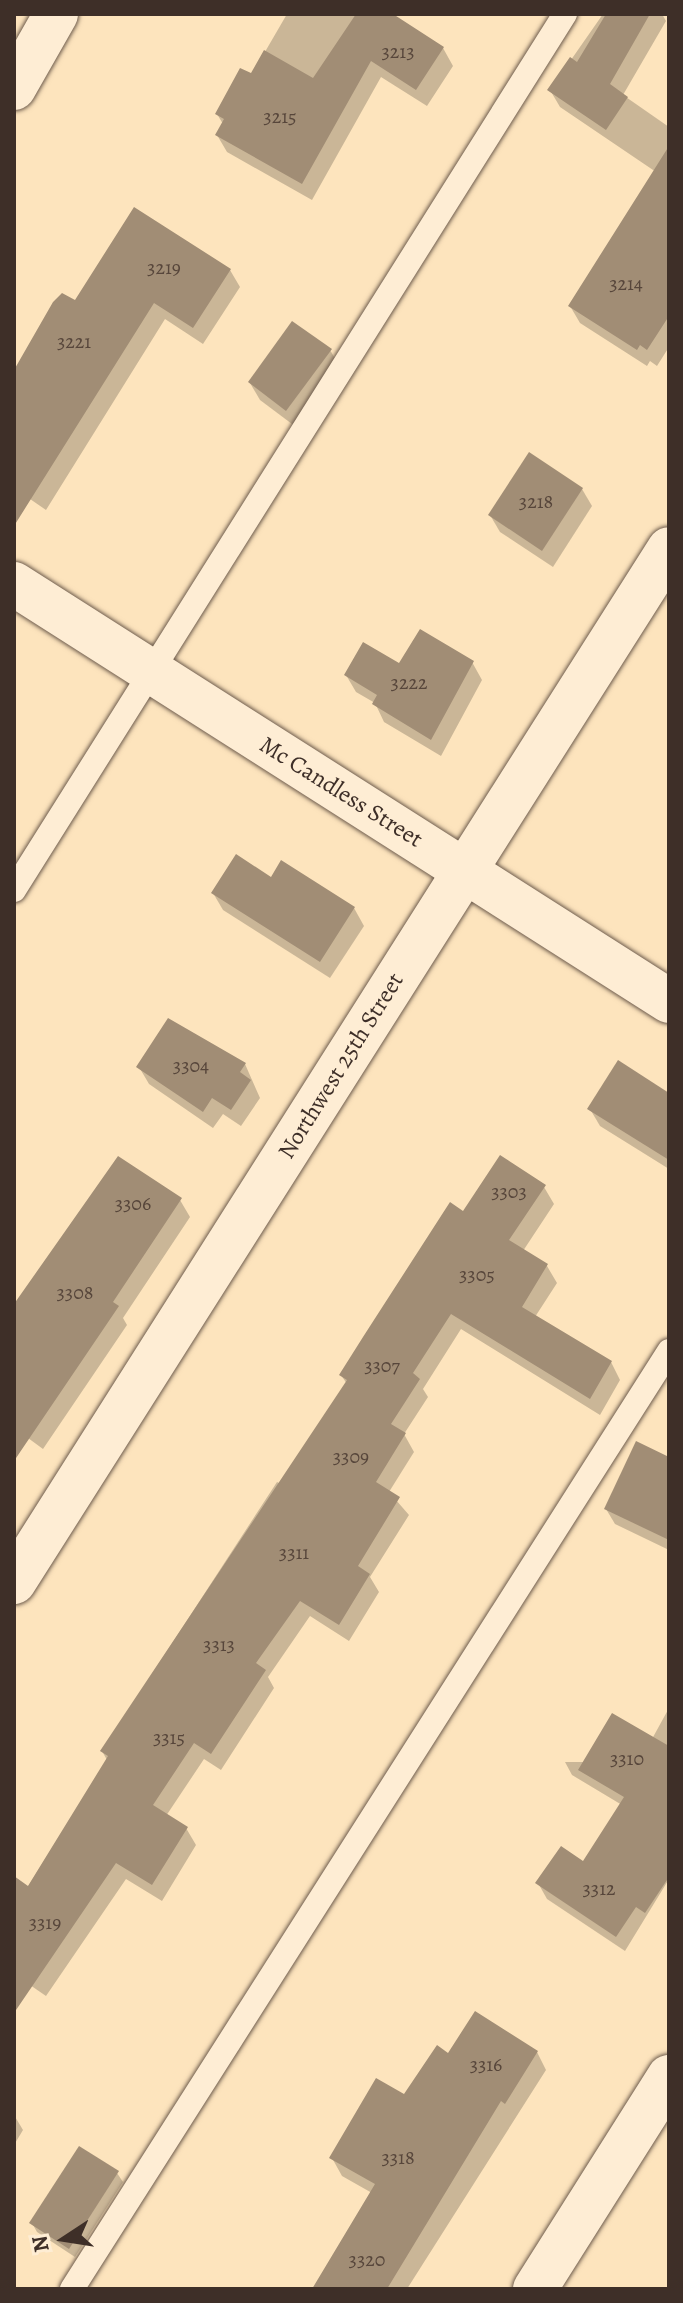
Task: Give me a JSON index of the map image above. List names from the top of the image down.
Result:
{
  "streets": {
    "street": ["Mc Candless Street", "Northwest 25th Street"]
  },
  "crossings": [
    ["Mc Candless Street", "Northwest 25th Street"]
  ],
  "house_numbers": [
    "3213",
    "3215",
    "3219",
    "3214",
    "3221",
    "3218",
    "3222",
    "3304",
    "3303",
    "3306",
    "3305",
    "3308",
    "3307",
    "3309",
    "3311",
    "3313",
    "3315",
    "3310",
    "3312",
    "3319",
    "3316",
    "3318",
    "3320"
  ],
  "north": "left"
}
